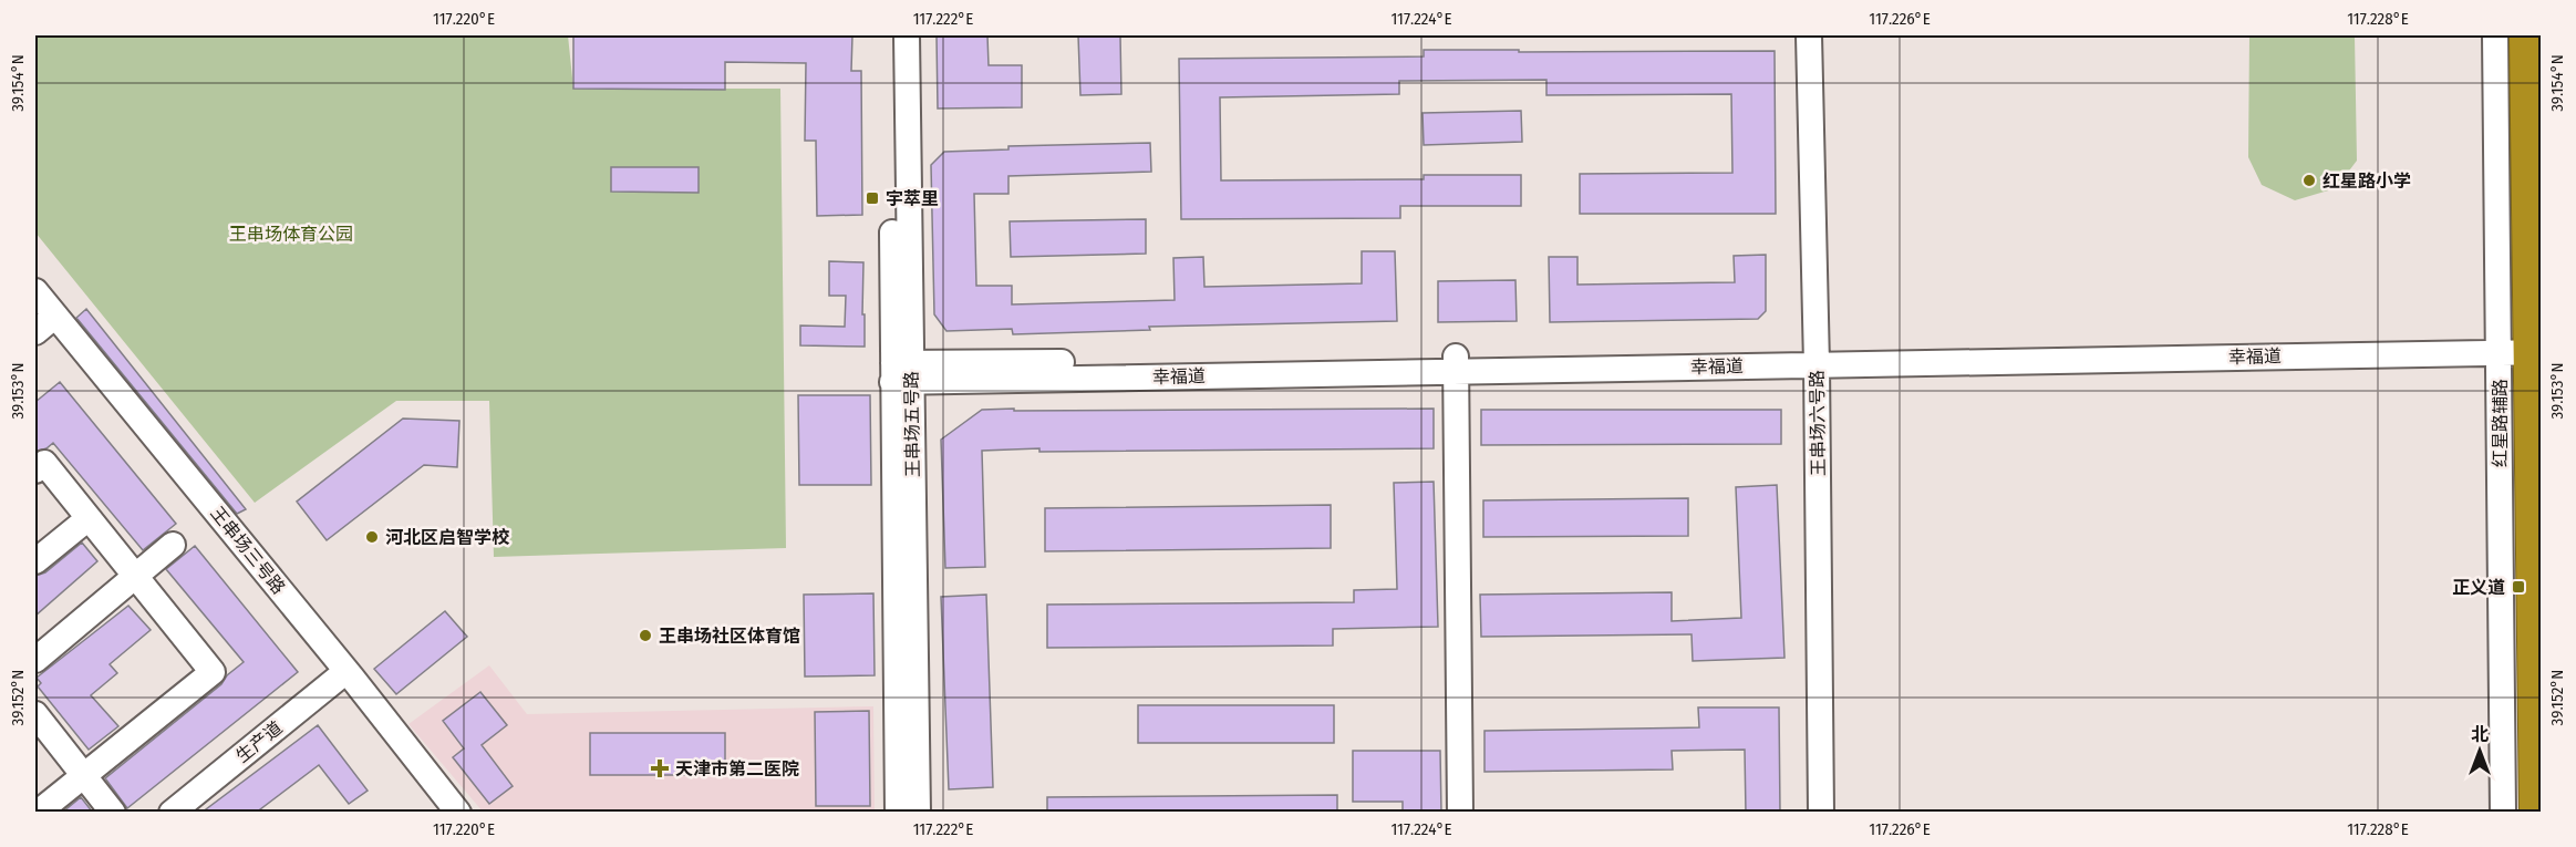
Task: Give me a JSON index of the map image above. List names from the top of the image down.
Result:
{
  "streets": {
    "street": [
      "幸福道",
      "王串场六号路",
      "红星路辅路",
      "王串场五号路",
      "王串场三号路",
      "生产道"
    ]
  },
  "crossings": [
    ["幸福道", "王串场六号路"],
    ["幸福道", "红星路辅路"],
    ["幸福道", "王串场五号路"],
    ["王串场三号路", "生产道"]
  ],
  "parks": ["王串场体育公园"],
  "places": {
    "other": ["红星路小学", "河北区启智学校", "王串场社区体育馆"],
    "transit": ["宇萃里", "正义道"],
    "health": ["天津市第二医院"]
  },
  "north": "top",
  "coordinates": [
    "117.220°E",
    "117.222°E",
    "117.224°E",
    "117.226°E",
    "117.228°E",
    "39.154°N",
    "39.153°N",
    "39.152°N"
  ]
}
